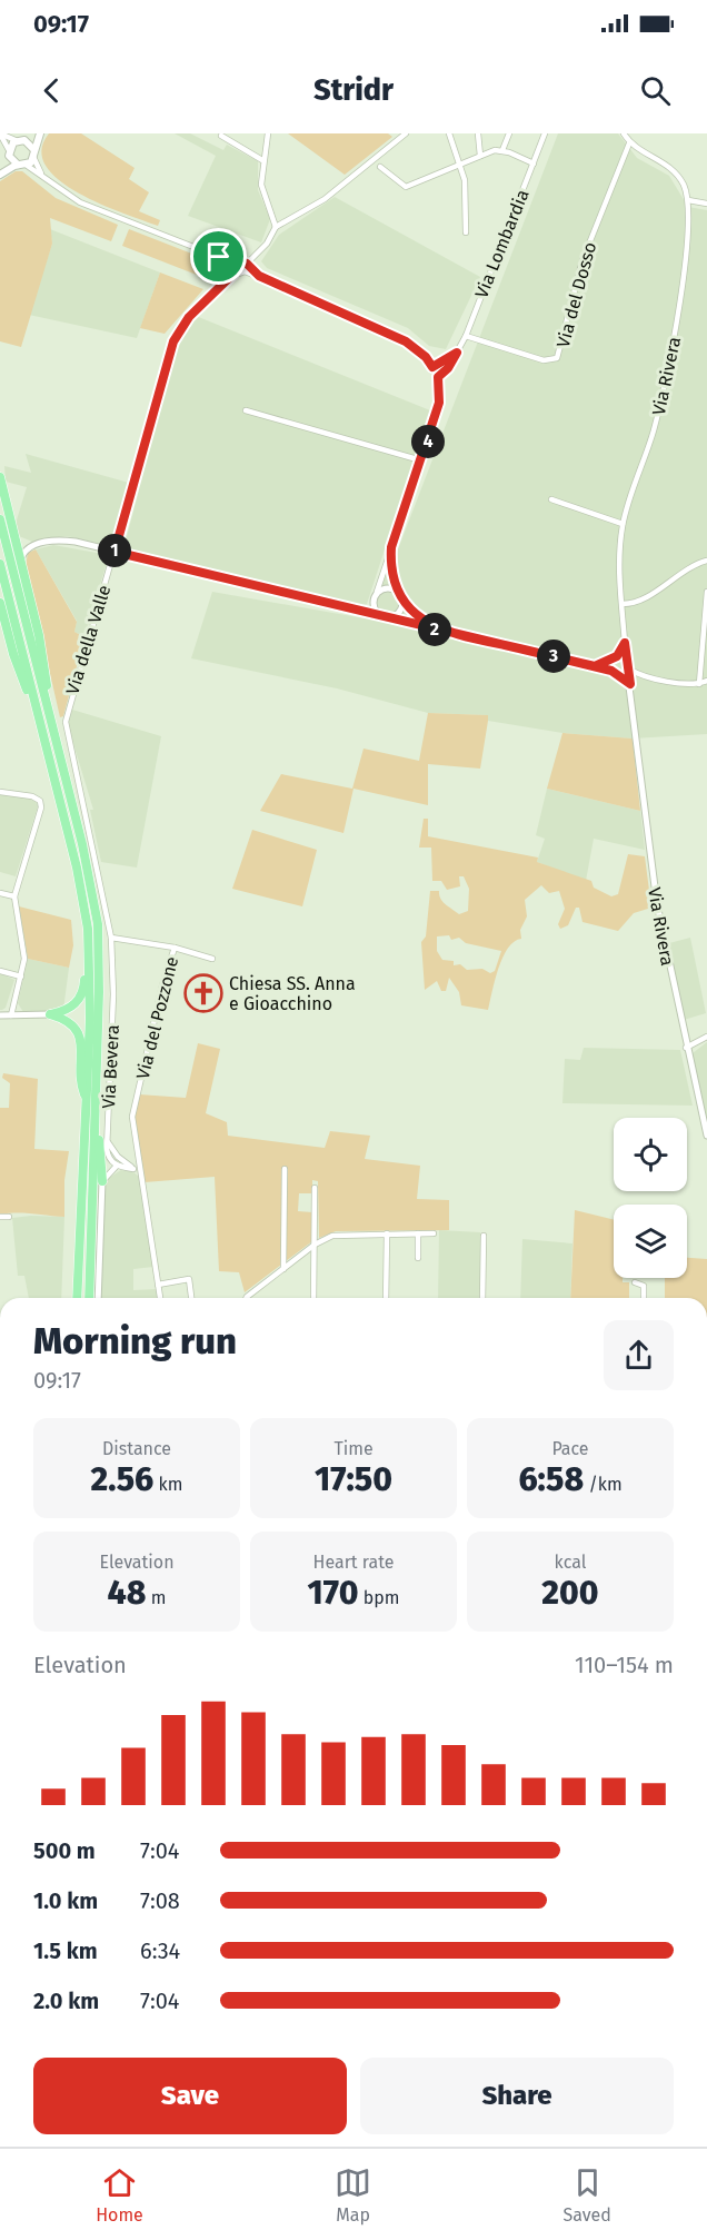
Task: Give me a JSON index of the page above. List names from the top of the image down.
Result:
{
  "streets": {
    "street": [
      "Via Lombardia",
      "Via del Dosso",
      "Via Rivera",
      "Via della Valle",
      "Via del Pozzone",
      "Via Bevera"
    ]
  },
  "crossings": [
    ["Via Lombardia", "Via del Dosso"],
    ["Via del Dosso", "Via Rivera"],
    ["Via della Valle", "Via del Pozzone"],
    ["Via della Valle", "Via Bevera"],
    ["Via del Pozzone", "Via Bevera"]
  ],
  "places": {
    "church": ["Chiesa SS. Anna e Gioacchino"]
  },
  "page": {
    "status": "09:17",
    "header": "Stridr",
    "pins": [
      "4",
      "1",
      "2",
      "3"
    ],
    "heading": ["Morning run", "09:17"],
    "stats": [
      ["Distance", "2.56 km"],
      ["Time", "17:50"],
      ["Pace", "6:58 /km"],
      ["Elevation", "48 m"],
      ["Heart rate", "170 bpm"],
      ["kcal", "200"]
    ],
    "chart": ["Elevation", "110–154 m"],
    "list": [
      {
        "name": "500 m",
        "note": "7:04"
      },
      {
        "name": "1.0 km",
        "note": "7:08"
      },
      {
        "name": "1.5 km",
        "note": "6:34"
      },
      {
        "name": "2.0 km",
        "note": "7:04"
      }
    ],
    "buttons": ["Save", "Share"],
    "tabs": ["Home", "Map", "Saved"]
  }
}
